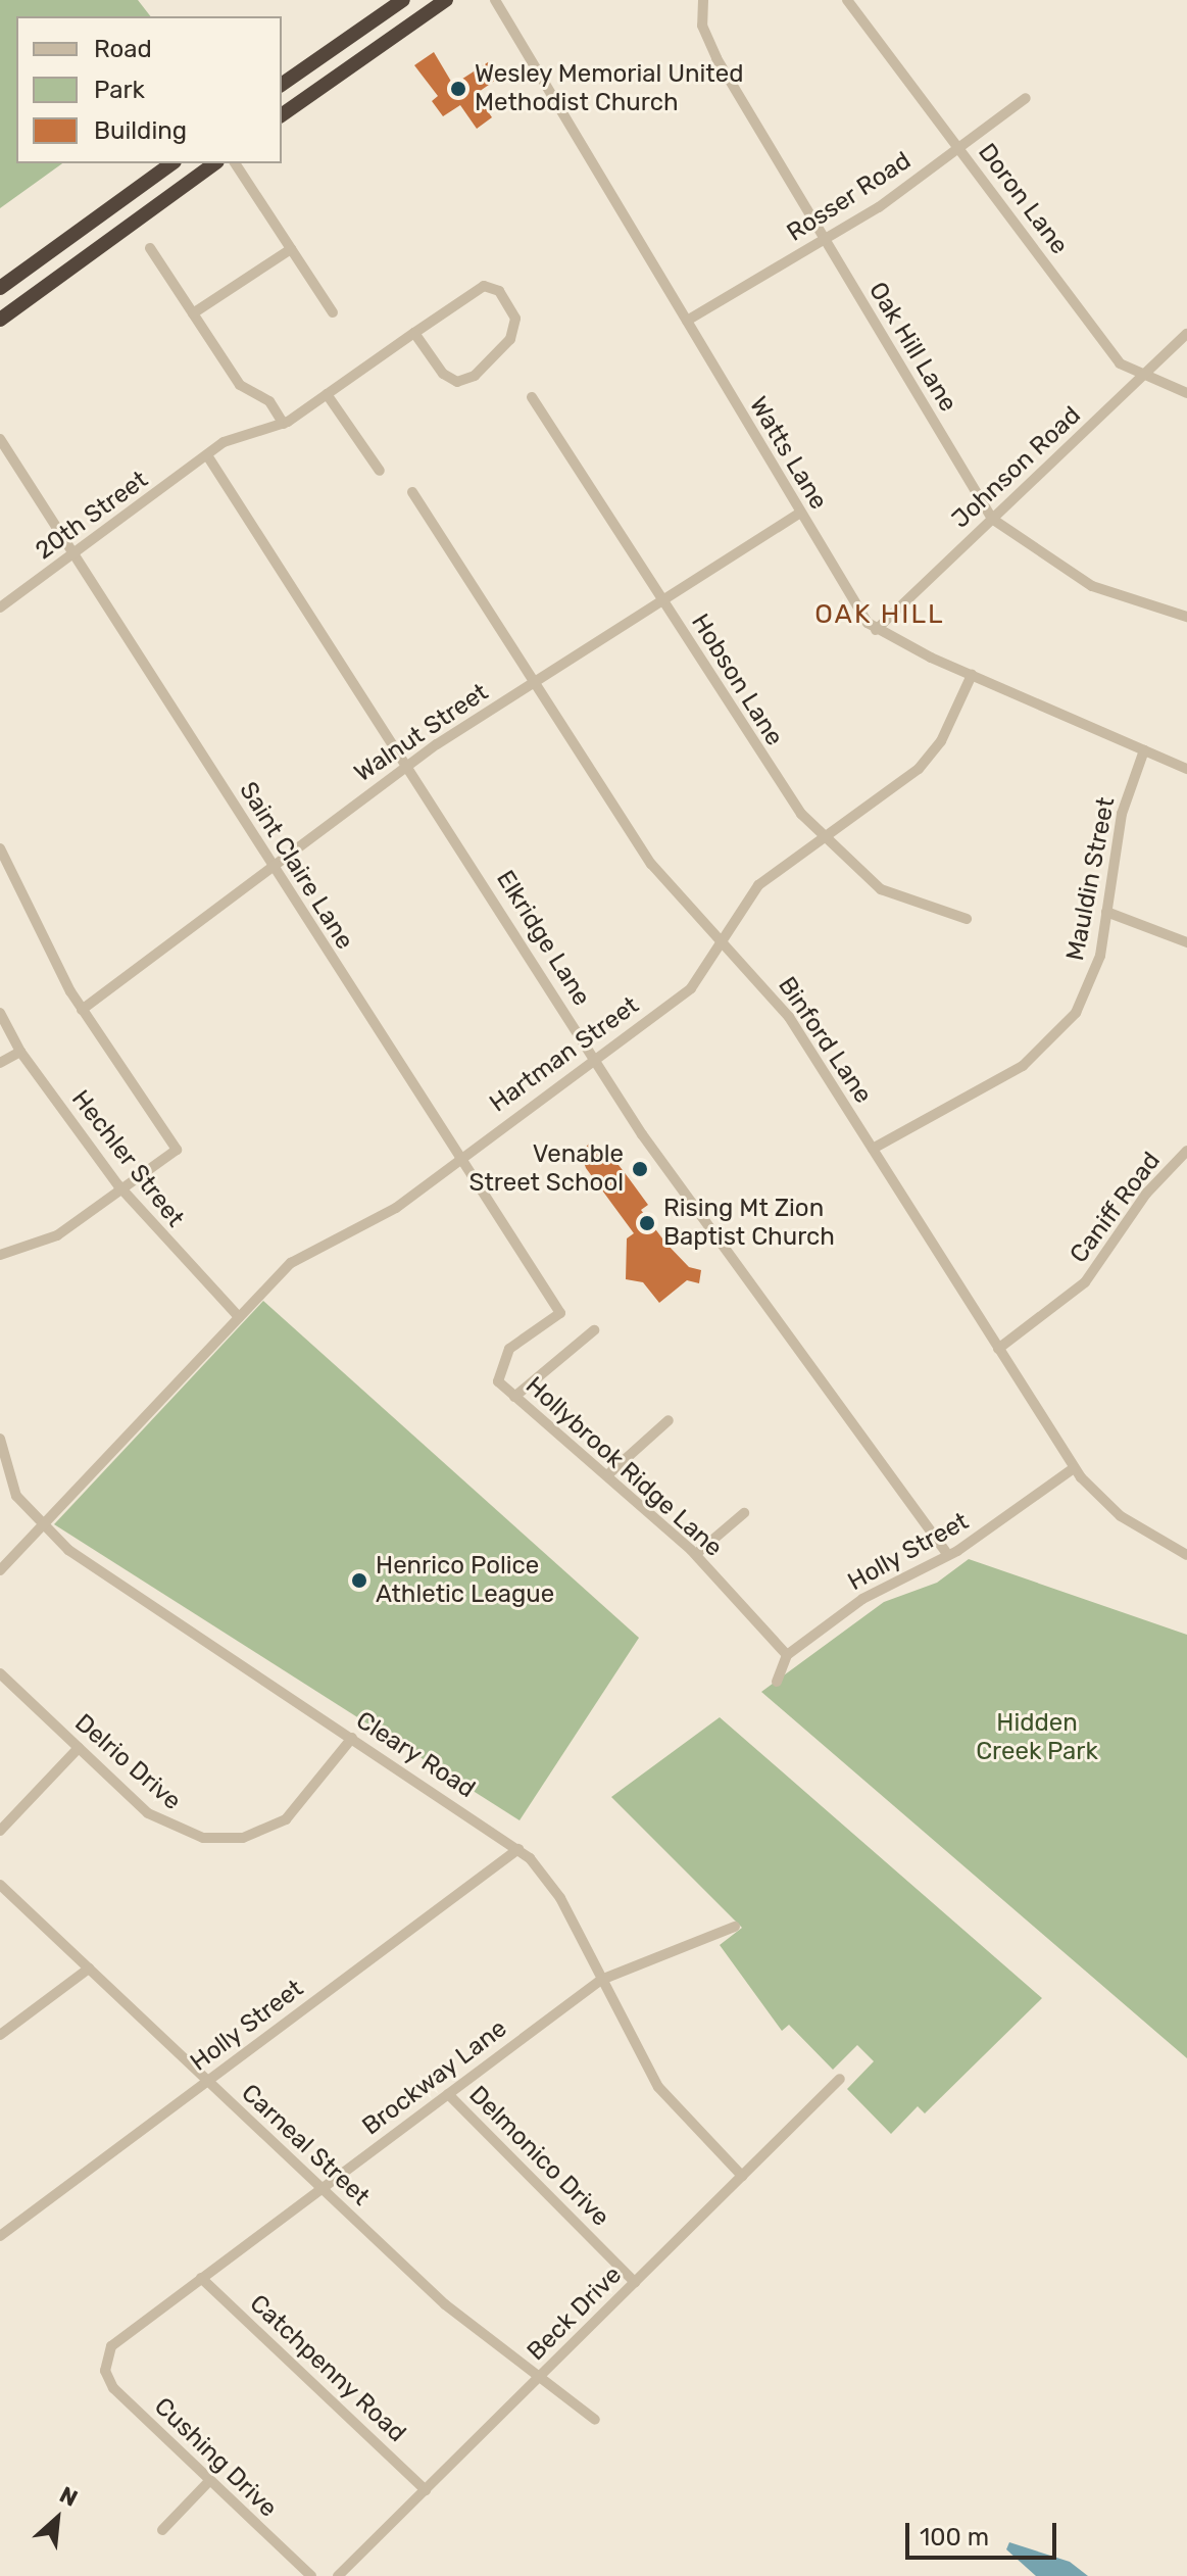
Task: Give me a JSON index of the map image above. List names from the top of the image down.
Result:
{
  "streets": {
    "street": [
      "Rosser Road",
      "Doron Lane",
      "Oak Hill Lane",
      "Watts Lane",
      "Johnson Road",
      "20th Street",
      "Hobson Lane",
      "Walnut Street",
      "Saint Claire Lane",
      "Mauldin Street",
      "Elkridge Lane",
      "Binford Lane",
      "Hartman Street",
      "Hechler Street",
      "Caniff Road",
      "Hollybrook Ridge Lane",
      "Holly Street",
      "Cleary Road",
      "Delrio Drive",
      "Brockway Lane",
      "Carneal Street",
      "Delmonico Drive",
      "Beck Drive",
      "Catchpenny Road",
      "Cushing Drive"
    ]
  },
  "crossings": [
    ["Rosser Road", "Doron Lane"],
    ["Rosser Road", "Oak Hill Lane"],
    ["Rosser Road", "Watts Lane"],
    ["Doron Lane", "Johnson Road"],
    ["Oak Hill Lane", "Johnson Road"],
    ["Watts Lane", "Johnson Road"],
    ["Watts Lane", "Walnut Street"],
    ["20th Street", "Saint Claire Lane"],
    ["20th Street", "Elkridge Lane"],
    ["Hobson Lane", "Walnut Street"],
    ["Hobson Lane", "Hartman Street"],
    ["Walnut Street", "Saint Claire Lane"],
    ["Walnut Street", "Elkridge Lane"],
    ["Walnut Street", "Binford Lane"],
    ["Saint Claire Lane", "Hartman Street"],
    ["Saint Claire Lane", "Hollybrook Ridge Lane"],
    ["Mauldin Street", "Binford Lane"],
    ["Elkridge Lane", "Hartman Street"],
    ["Elkridge Lane", "Holly Street"],
    ["Binford Lane", "Hartman Street"],
    ["Binford Lane", "Caniff Road"],
    ["Binford Lane", "Holly Street"],
    ["Hartman Street", "Hechler Street"],
    ["Hartman Street", "Cleary Road"],
    ["Hollybrook Ridge Lane", "Holly Street"],
    ["Holly Street", "Cleary Road"],
    ["Holly Street", "Carneal Street"],
    ["Cleary Road", "Delrio Drive"],
    ["Cleary Road", "Brockway Lane"],
    ["Cleary Road", "Beck Drive"],
    ["Brockway Lane", "Carneal Street"],
    ["Brockway Lane", "Delmonico Drive"],
    ["Brockway Lane", "Catchpenny Road"],
    ["Brockway Lane", "Cushing Drive"],
    ["Carneal Street", "Beck Drive"],
    ["Delmonico Drive", "Beck Drive"],
    ["Beck Drive", "Catchpenny Road"]
  ],
  "districts": ["OAK HILL"],
  "parks": ["Hidden Creek Park"],
  "places": [
    "Wesley Memorial United Methodist Church",
    "Venable Street School",
    "Rising Mt Zion Baptist Church",
    "Henrico Police Athletic League"
  ],
  "legend": ["Road", "Park", "Building"],
  "scale_bar": "100 m",
  "north": "top right"
}
